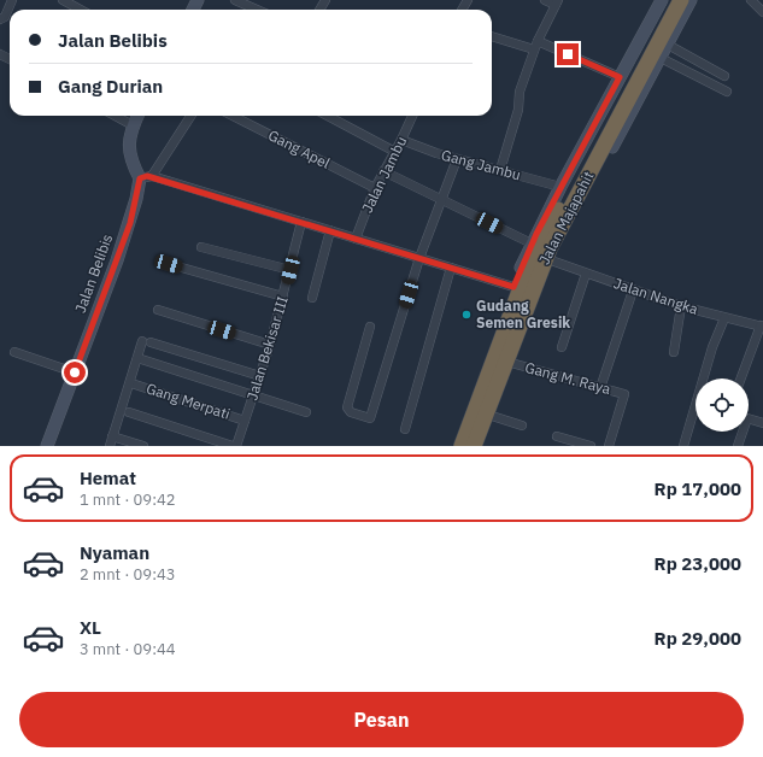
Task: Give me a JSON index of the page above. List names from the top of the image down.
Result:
{
  "streets": {
    "highway": ["Jalan Majapahit"],
    "street": [
      "Gang Apel",
      "Gang Jambu",
      "Jalan Jambu",
      "Jalan Belibis",
      "Jalan Nangka",
      "Jalan Bekisar III",
      "Gang M. Raya",
      "Gang Merpati"
    ]
  },
  "crossings": [
    ["Gang Apel", "Jalan Jambu"],
    ["Gang Jambu", "Jalan Jambu"],
    ["Jalan Bekisar III", "Gang Merpati"]
  ],
  "places": ["Gudang Semen Gresik"],
  "page": {
    "banner": ["Jalan Belibis", "Gang Durian"],
    "list": [
      {
        "name": "Hemat",
        "note": "1 mnt · 09:42",
        "value": "Rp 17,000"
      },
      {
        "name": "Nyaman",
        "note": "2 mnt · 09:43",
        "value": "Rp 23,000"
      },
      {
        "name": "XL",
        "note": "3 mnt · 09:44",
        "value": "Rp 29,000"
      }
    ],
    "buttons": "Pesan"
  }
}
